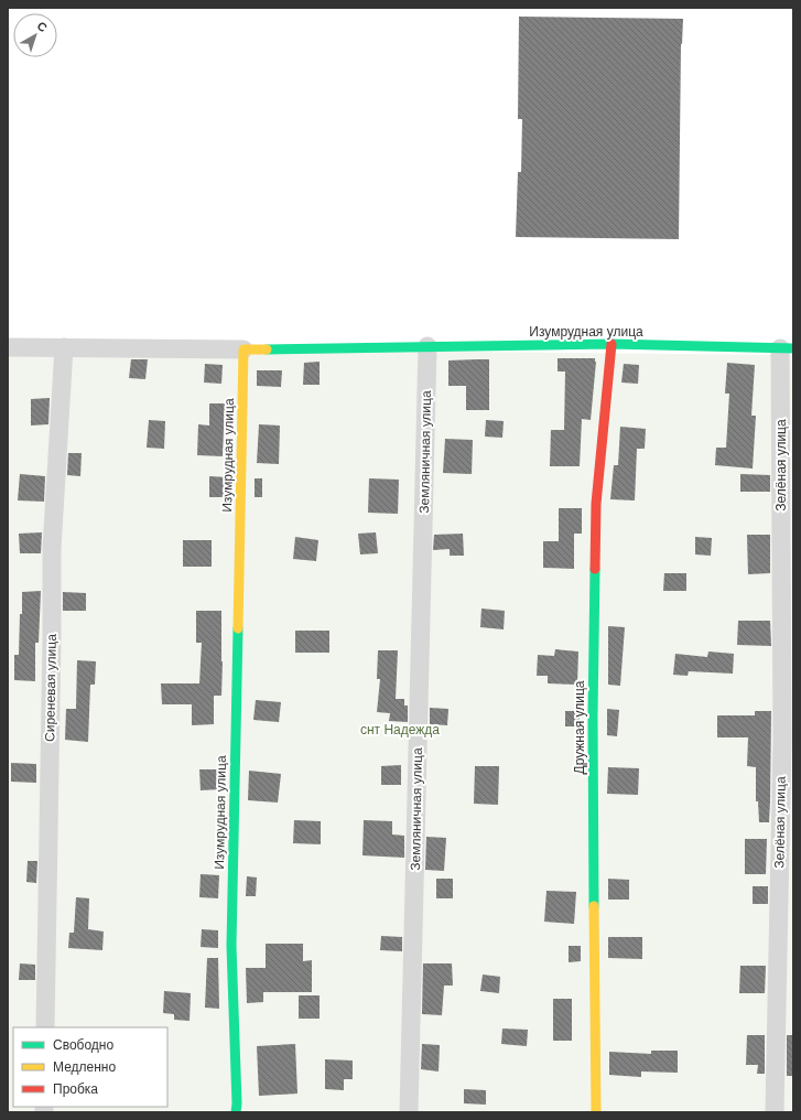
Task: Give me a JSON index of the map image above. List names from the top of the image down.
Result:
{
  "streets": {
    "street": [
      "Изумрудная улица",
      "Земляничная улица",
      "Зелёная улица",
      "Сиреневая улица",
      "Дружная улица"
    ]
  },
  "crossings": [
    ["Изумрудная улица", "Земляничная улица"],
    ["Изумрудная улица", "Зелёная улица"],
    ["Изумрудная улица", "Дружная улица"]
  ],
  "parks": ["снт Надежда"],
  "legend": ["Свободно", "Медленно", "Пробка"],
  "north": "top right"
}
